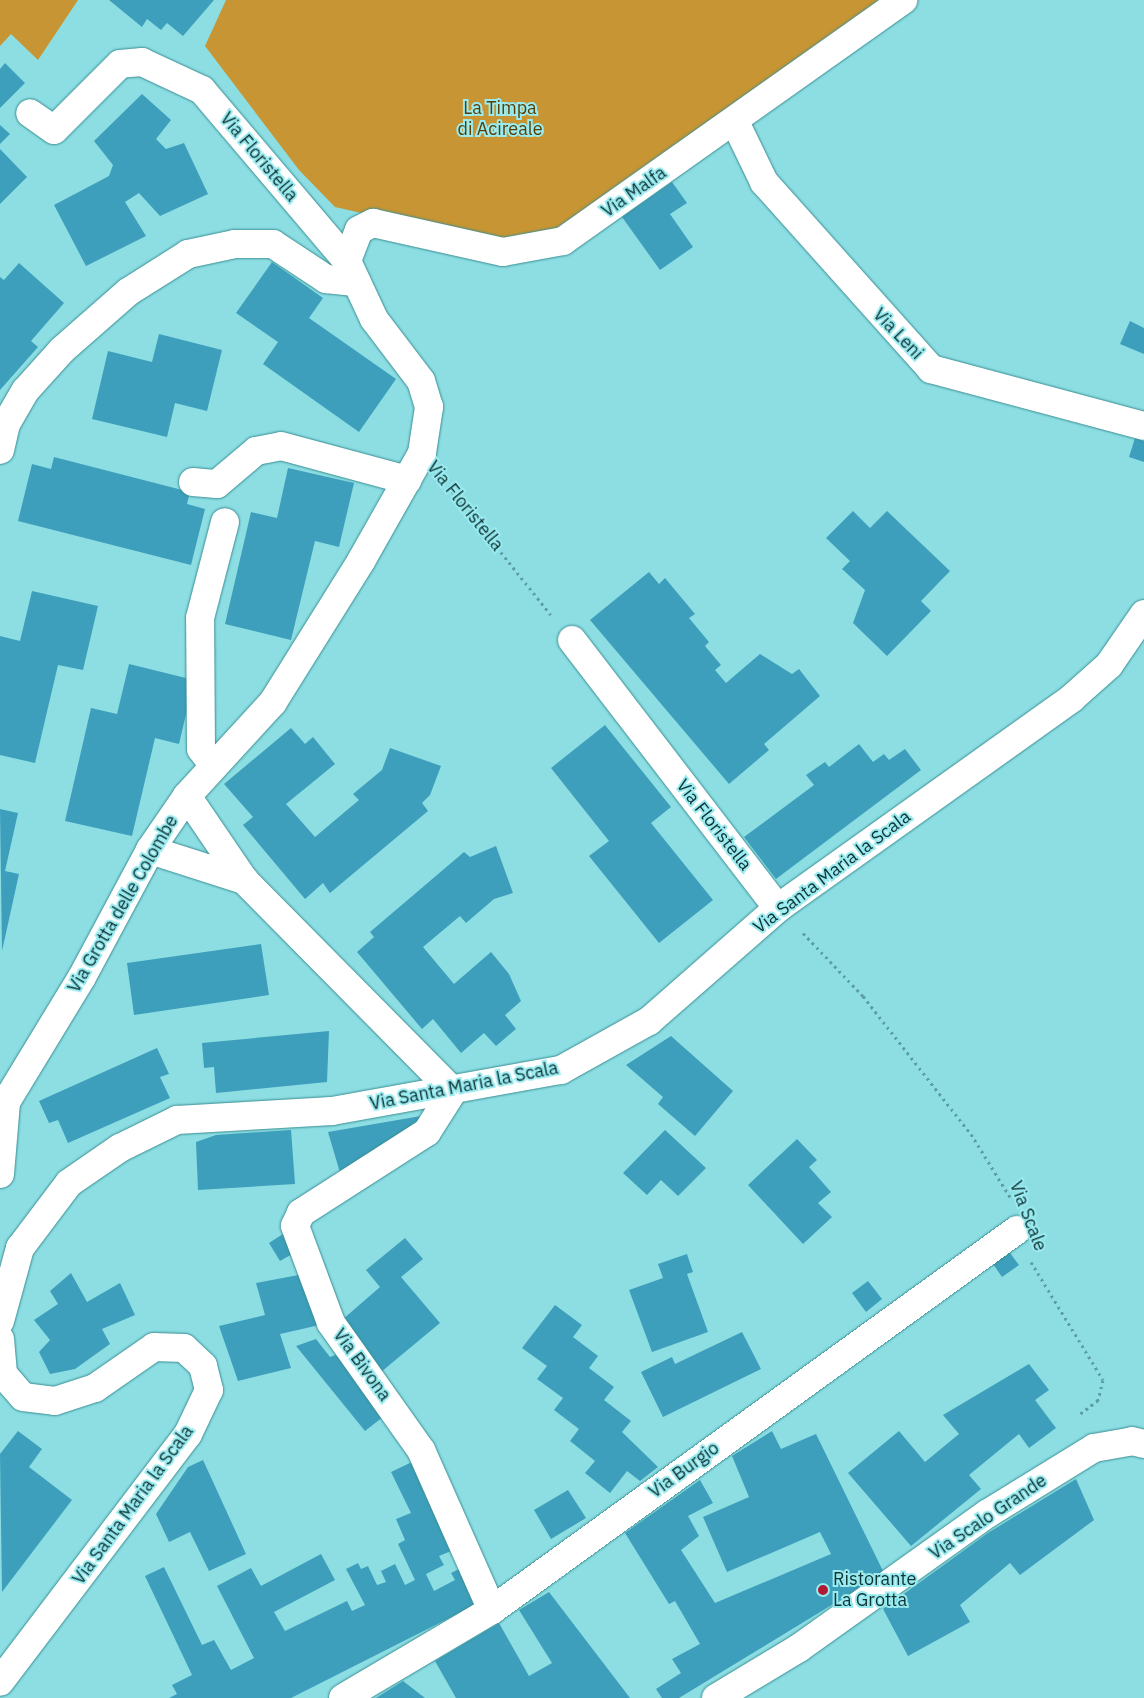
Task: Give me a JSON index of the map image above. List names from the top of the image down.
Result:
{
  "streets": {
    "street": [
      "Via Floristella",
      "Via Malfa",
      "Via Leni",
      "Via Santa Maria la Scala",
      "Via Grotta delle Colombe",
      "Via Bivona",
      "Via Burgio",
      "Via Scalo Grande"
    ],
    "path": ["Via Scale"]
  },
  "crossings": [
    ["Via Floristella", "Via Malfa"],
    ["Via Floristella", "Via Santa Maria la Scala"],
    ["Via Floristella", "Via Grotta delle Colombe"],
    ["Via Floristella", "Via Scale"],
    ["Via Malfa", "Via Leni"],
    ["Via Santa Maria la Scala", "Via Scale"],
    ["Via Santa Maria la Scala", "Via Bivona"],
    ["Via Scale", "Via Burgio"],
    ["Via Bivona", "Via Burgio"]
  ],
  "parks": ["La Timpa di Acireale"],
  "places": ["Ristorante La Grotta"]
}
